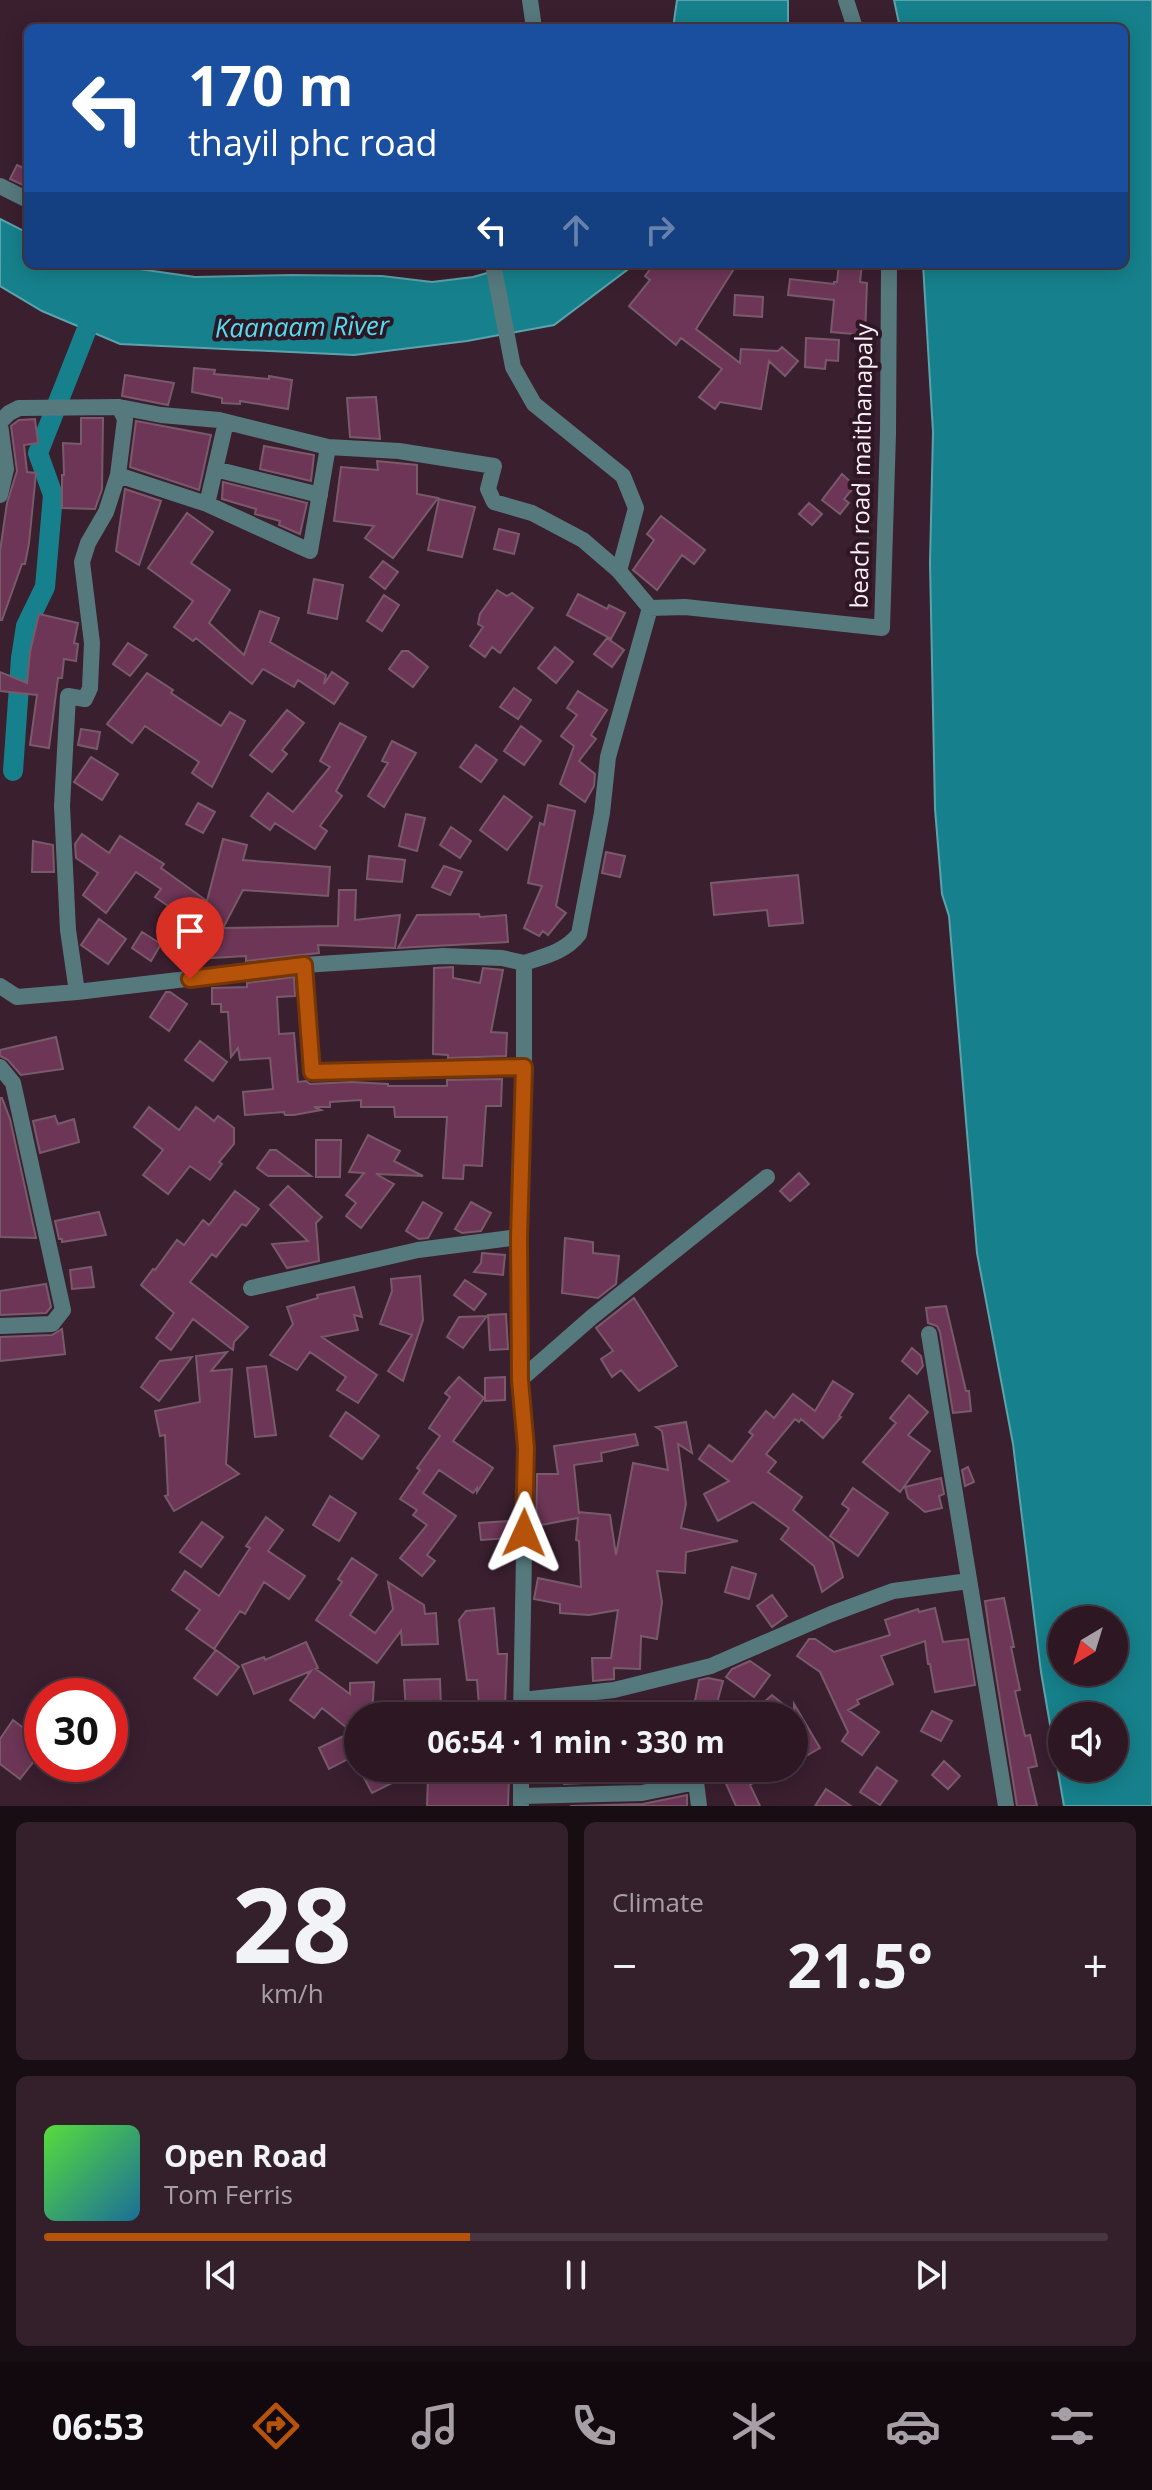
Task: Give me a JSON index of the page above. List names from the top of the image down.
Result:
{
  "streets": {
    "street": ["beach road maithanapaly"]
  },
  "water": ["Kaanaam River"],
  "north": "bottom left",
  "page": {
    "turn": ["170 m", "thayil phc road"],
    "limit": "30",
    "trip": "06:54 · 1 min · 330 m",
    "tile": [
      ["28", "km/h"],
      "Climate"
    ],
    "heat": ["−", "21.5°", "+"],
    "song": ["Open Road", "Tom Ferris"],
    "tabs": "06:53"
  }
}
